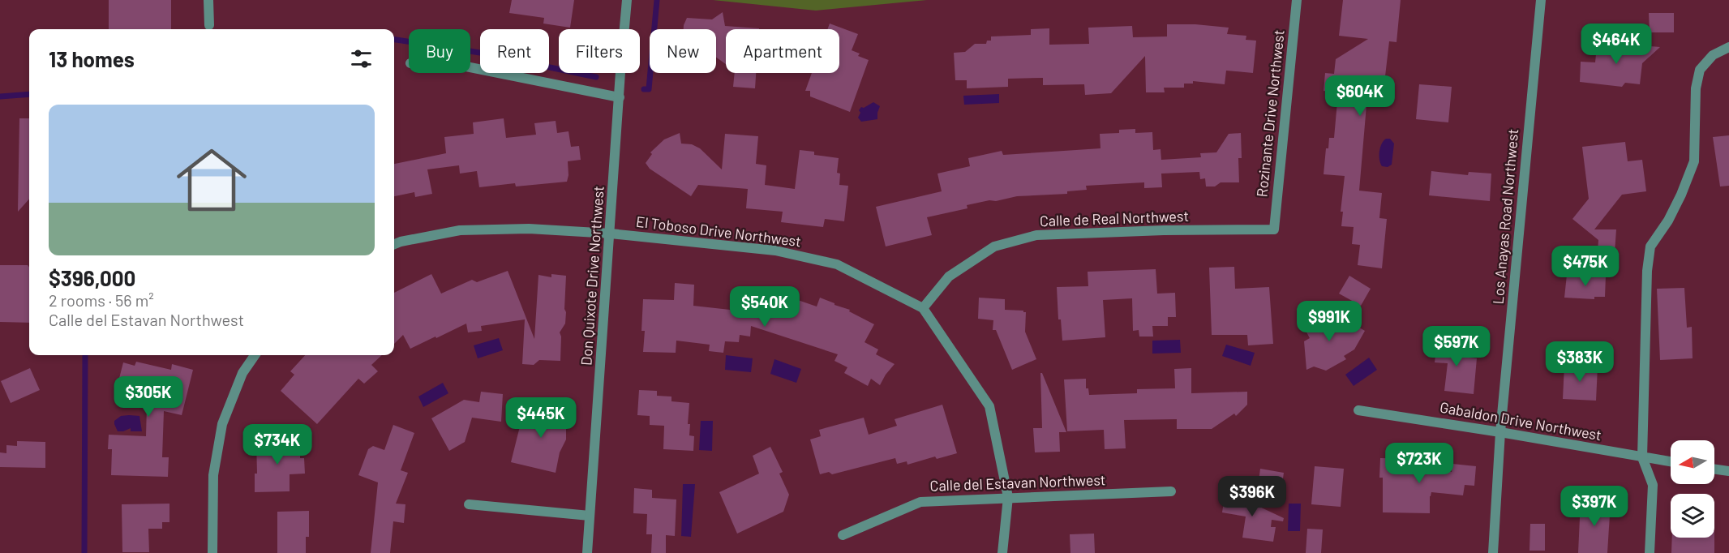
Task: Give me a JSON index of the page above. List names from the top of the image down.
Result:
{
  "streets": {
    "street": [
      "Rozinante Drive Northwest",
      "Los Anayas Road Northwest",
      "Calle de Real Northwest",
      "El Toboso Drive Northwest",
      "Don Quixote Drive Northwest",
      "Gabaldon Drive Northwest",
      "Calle del Estavan Northwest"
    ]
  },
  "crossings": [
    ["Rozinante Drive Northwest", "Calle de Real Northwest"],
    ["Los Anayas Road Northwest", "Gabaldon Drive Northwest"],
    ["Calle de Real Northwest", "El Toboso Drive Northwest"],
    ["El Toboso Drive Northwest", "Don Quixote Drive Northwest"],
    ["El Toboso Drive Northwest", "Calle del Estavan Northwest"]
  ],
  "north": "left",
  "page": {
    "price": [
      "$464K",
      "$604K",
      "$475K",
      "$540K",
      "$991K",
      "$597K",
      "$383K",
      "$305K",
      "$445K",
      "$734K",
      "$723K",
      "$396K",
      "$397K"
    ],
    "chip": [
      "Buy",
      "Rent",
      "Filters",
      "New",
      "Apartment"
    ],
    "heading": "13 homes",
    "list": [
      {
        "name": "$396,000",
        "note": "2 rooms · 56 m² · Calle del Estavan Northwest"
      }
    ]
  }
}
